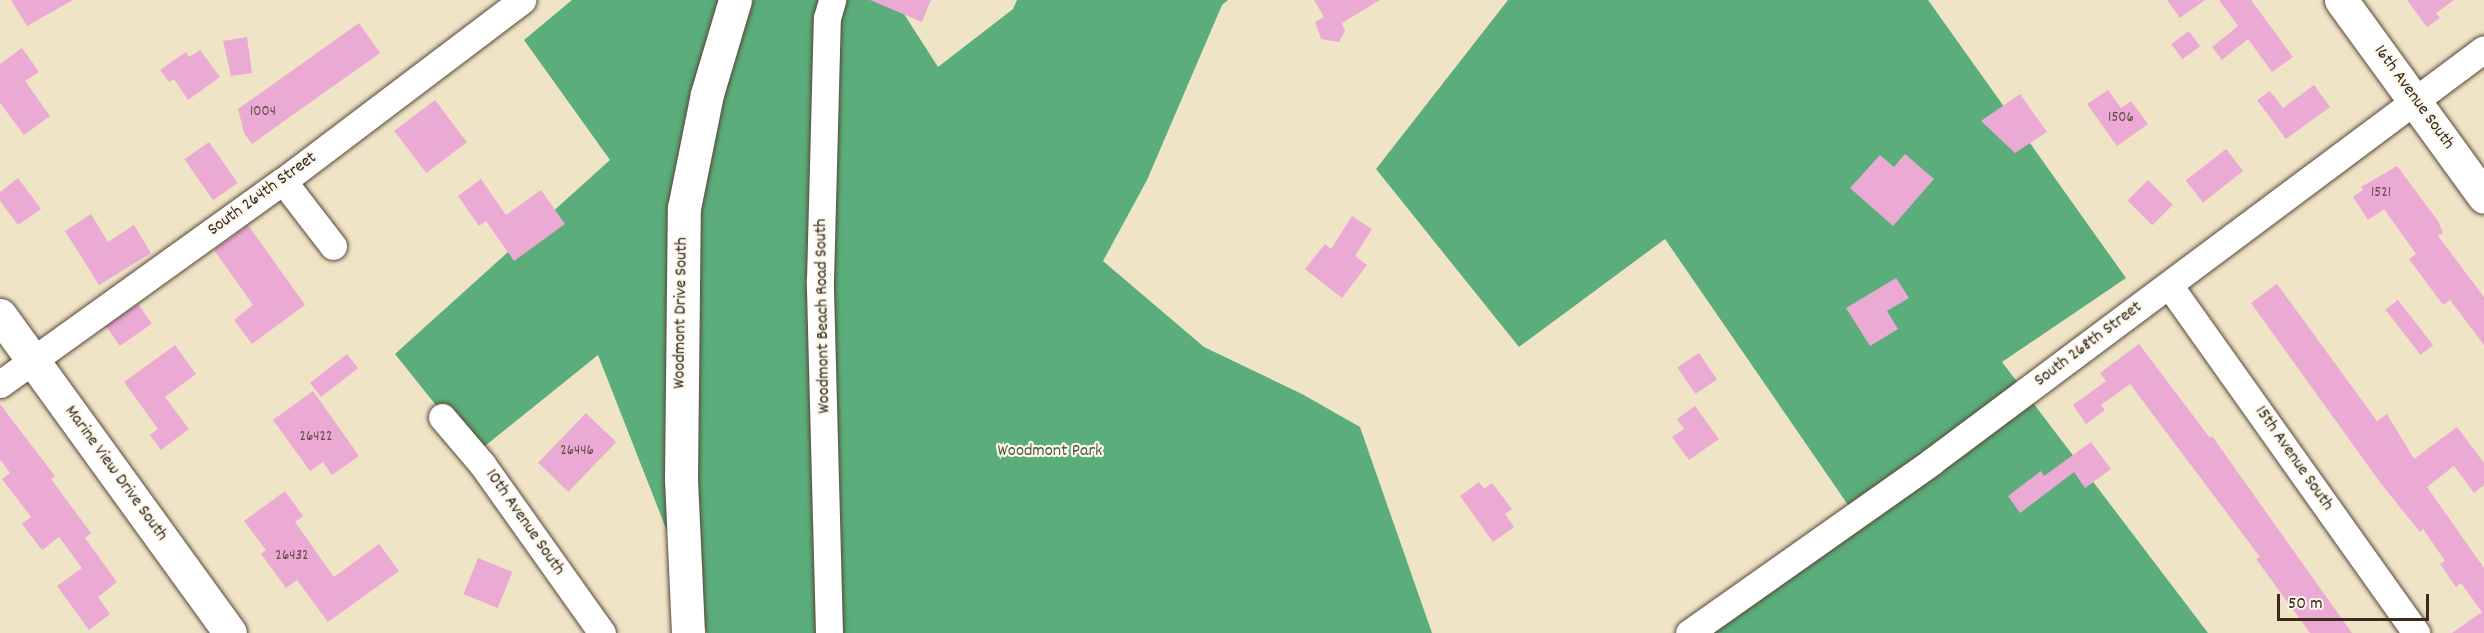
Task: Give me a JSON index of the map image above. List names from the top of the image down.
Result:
{
  "streets": {
    "main road": ["16th Avenue South", "Woodmont Drive South", "Marine View Drive South"],
    "street": [
      "South 264th Street",
      "Woodmont Beach Road South",
      "South 268th Street",
      "15th Avenue South",
      "10th Avenue South"
    ]
  },
  "crossings": [
    ["16th Avenue South", "South 268th Street"],
    ["South 264th Street", "Marine View Drive South"],
    ["South 268th Street", "15th Avenue South"]
  ],
  "parks": ["Woodmont Park"],
  "house_numbers": [
    "1004",
    "1506",
    "1521",
    "26422",
    "26446",
    "26432"
  ],
  "scale_bar": "50 m"
}
